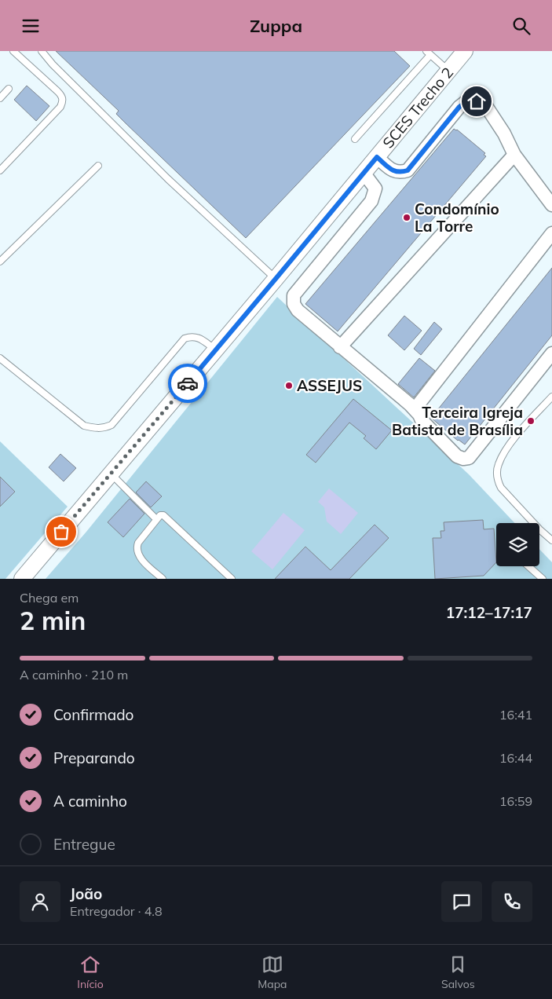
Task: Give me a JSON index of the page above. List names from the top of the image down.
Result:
{
  "streets": {
    "street": ["SCES Trecho 2"]
  },
  "places": ["Condomínio La Torre", "ASSEJUS", "Terceira Igreja Batista de Brasília"],
  "page": {
    "header": "Zuppa",
    "heading": ["2 min", "Chega em", "17:12–17:17"],
    "panel": ["João", "Entregador · 4.8"],
    "bar": "A caminho · 210 m",
    "list": [
      ["Confirmado", "16:41"],
      ["Preparando", "16:44"],
      ["A caminho", "16:59"],
      "Entregue"
    ],
    "tabs": ["Início", "Mapa", "Salvos"]
  }
}
